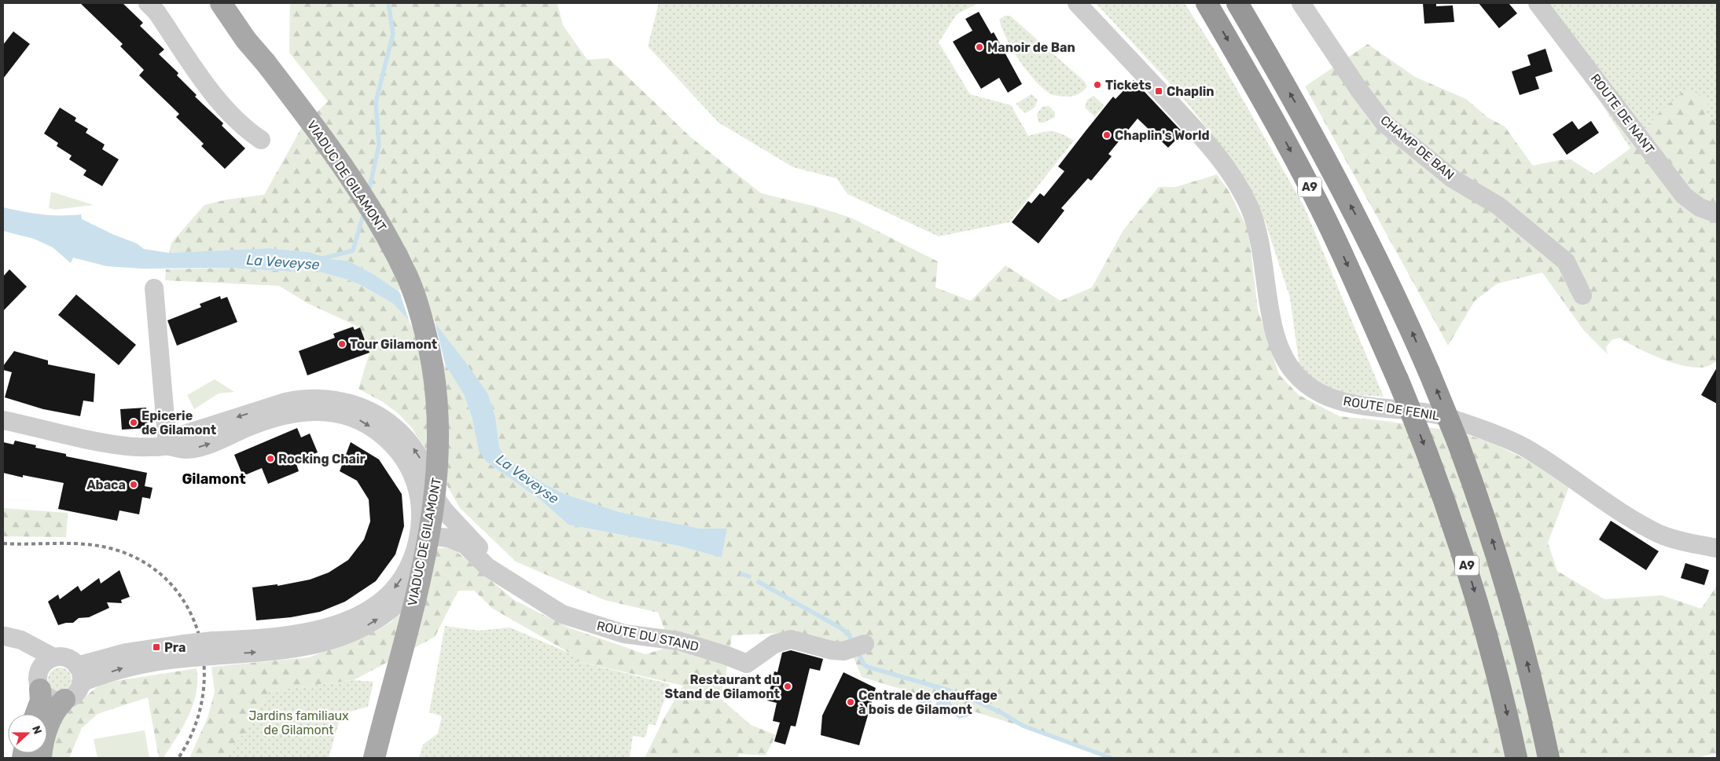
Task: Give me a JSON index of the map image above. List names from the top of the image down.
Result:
{
  "streets": {
    "highway": ["A9"],
    "main road": ["VIADUC DE GILAMONT"],
    "street": [
      "ROUTE DE NANT",
      "CHAMP DE BAN",
      "ROUTE DE FENIL",
      "ROUTE DU STAND"
    ]
  },
  "districts": ["Gilamont"],
  "water": ["La Veveyse"],
  "parks": ["Jardins familiaux de Gilamont"],
  "places": {
    "other": [
      "Manoir de Ban",
      "Tickets",
      "Chaplin's World",
      "Tour Gilamont",
      "Epicerie de Gilamont",
      "Rocking Chair",
      "Abaca",
      "Restaurant du Stand de Gilamont",
      "Centrale de chauffage à bois de Gilamont"
    ],
    "transit": ["Chaplin", "Pra"]
  },
  "north": "right"
}
